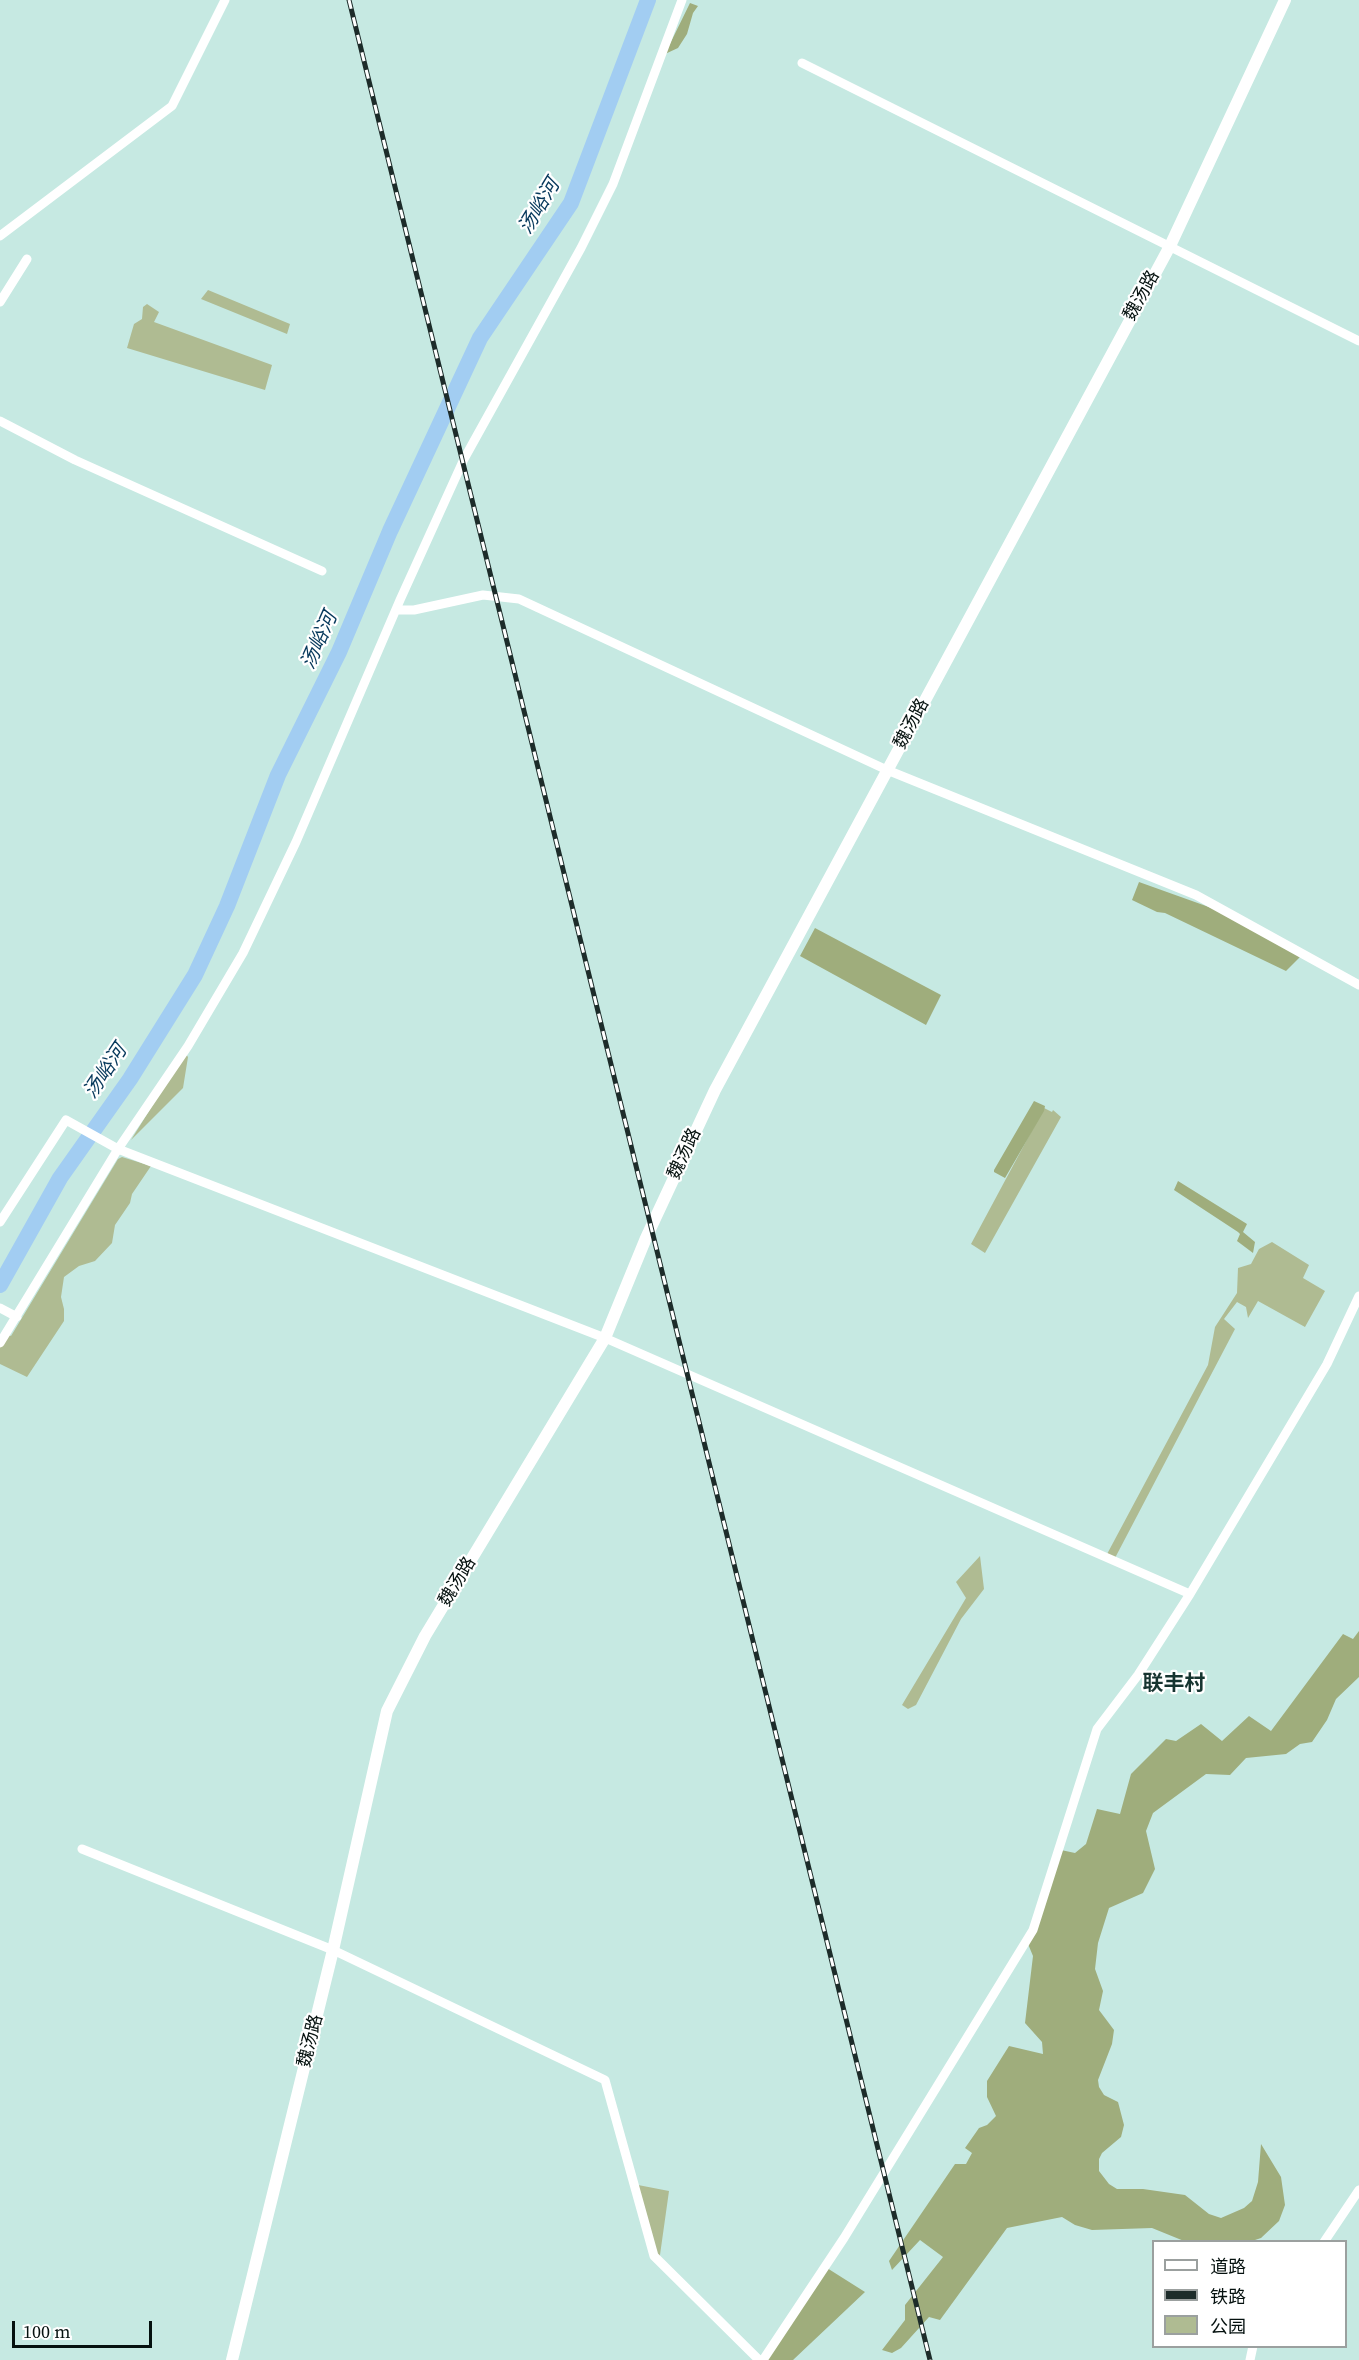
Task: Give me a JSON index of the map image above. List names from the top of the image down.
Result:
{
  "streets": {
    "street": ["魏汤路"]
  },
  "districts": ["联丰村"],
  "water": ["汤峪河"],
  "legend": ["道路", "铁路", "公园"],
  "scale_bar": "100 m"
}
